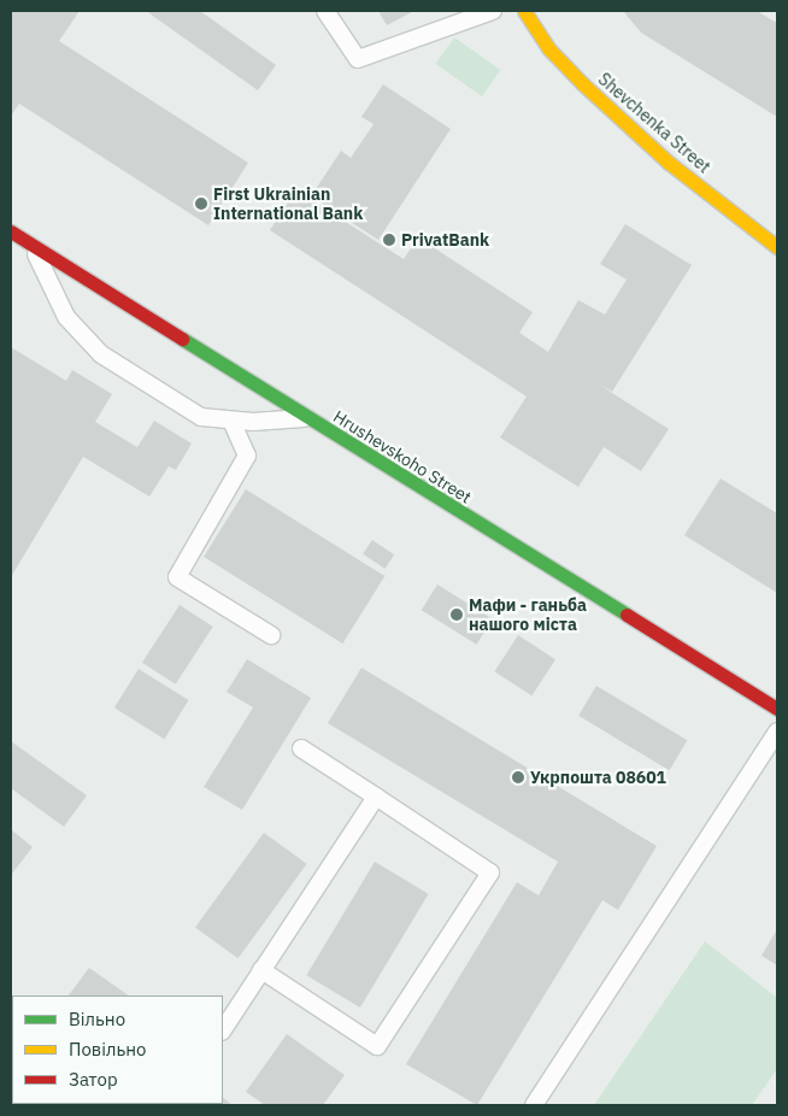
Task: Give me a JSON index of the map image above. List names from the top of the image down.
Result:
{
  "streets": {
    "main road": ["Shevchenka Street", "Hrushevskoho Street"]
  },
  "places": [
    "First Ukrainian International Bank",
    "PrivatBank",
    "Мафи - ганьба нашого міста",
    "Укрпошта 08601"
  ],
  "legend": ["Вільно", "Повільно", "Затор"]
}
